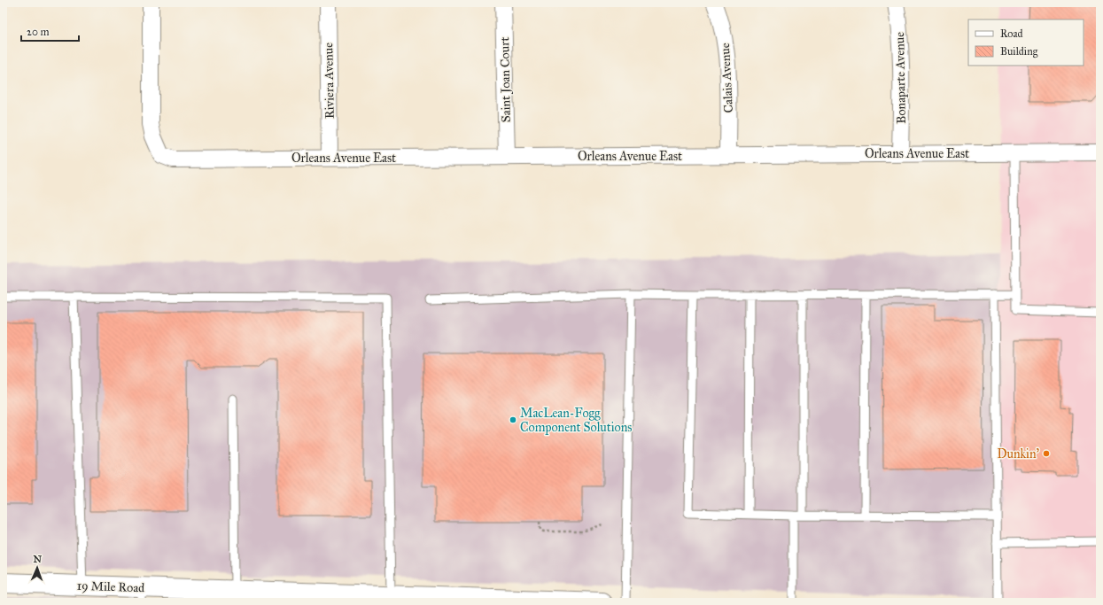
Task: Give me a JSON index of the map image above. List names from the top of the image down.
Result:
{
  "streets": {
    "street": [
      "Calais Avenue",
      "Bonaparte Avenue",
      "Saint Joan Court",
      "Riviera Avenue",
      "Orleans Avenue East",
      "19 Mile Road"
    ]
  },
  "crossings": [
    ["Calais Avenue", "Orleans Avenue East"],
    ["Bonaparte Avenue", "Orleans Avenue East"],
    ["Saint Joan Court", "Orleans Avenue East"],
    ["Riviera Avenue", "Orleans Avenue East"]
  ],
  "places": ["MacLean-Fogg Component Solutions", "Dunkin'"],
  "legend": ["Road", "Building"],
  "scale_bar": "20 m",
  "north": "top"
}
